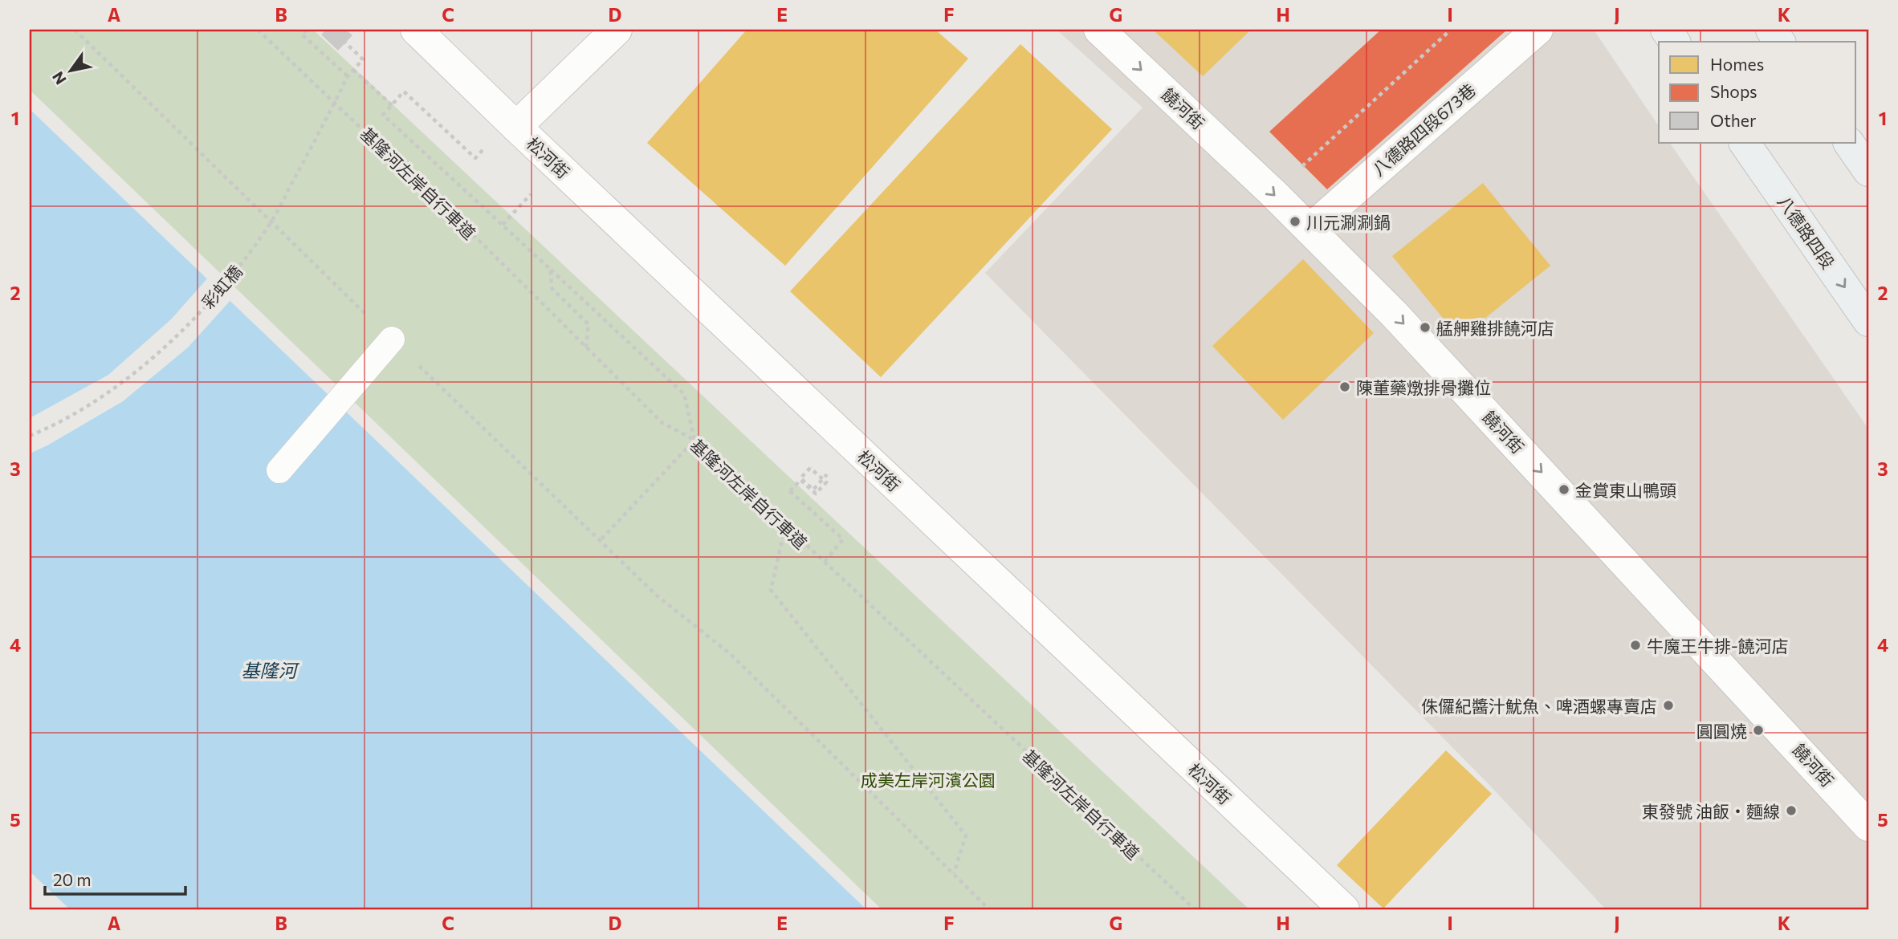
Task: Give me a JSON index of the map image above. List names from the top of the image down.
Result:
{
  "streets": {
    "main road": ["八德路四段"],
    "street": ["饒河街", "八德路四段673巷", "松河街"],
    "path": ["基隆河左岸自行車道", "彩虹橋"]
  },
  "crossings": [
    ["饒河街", "八德路四段673巷"]
  ],
  "one_way": ["饒河街", "八德路四段"],
  "water": ["基隆河"],
  "parks": ["成美左岸河濱公園"],
  "places": [
    "川元涮涮鍋",
    "艋舺雞排饒河店",
    "陳董藥燉排骨攤位",
    "金賞東山鴨頭",
    "牛魔王牛排-饒河店",
    "侏儸紀醬汁魷魚、啤酒螺專賣店",
    "圓圓燒",
    "東發號 油飯・麵線"
  ],
  "legend": ["Homes", "Shops", "Other"],
  "scale_bar": "20 m",
  "north": "bottom left",
  "grid": {
    "columns": [
      "A",
      "B",
      "C",
      "D",
      "E",
      "F",
      "G",
      "H",
      "I",
      "J",
      "K"
    ],
    "rows": [
      "1",
      "2",
      "3",
      "4",
      "5"
    ]
  }
}
